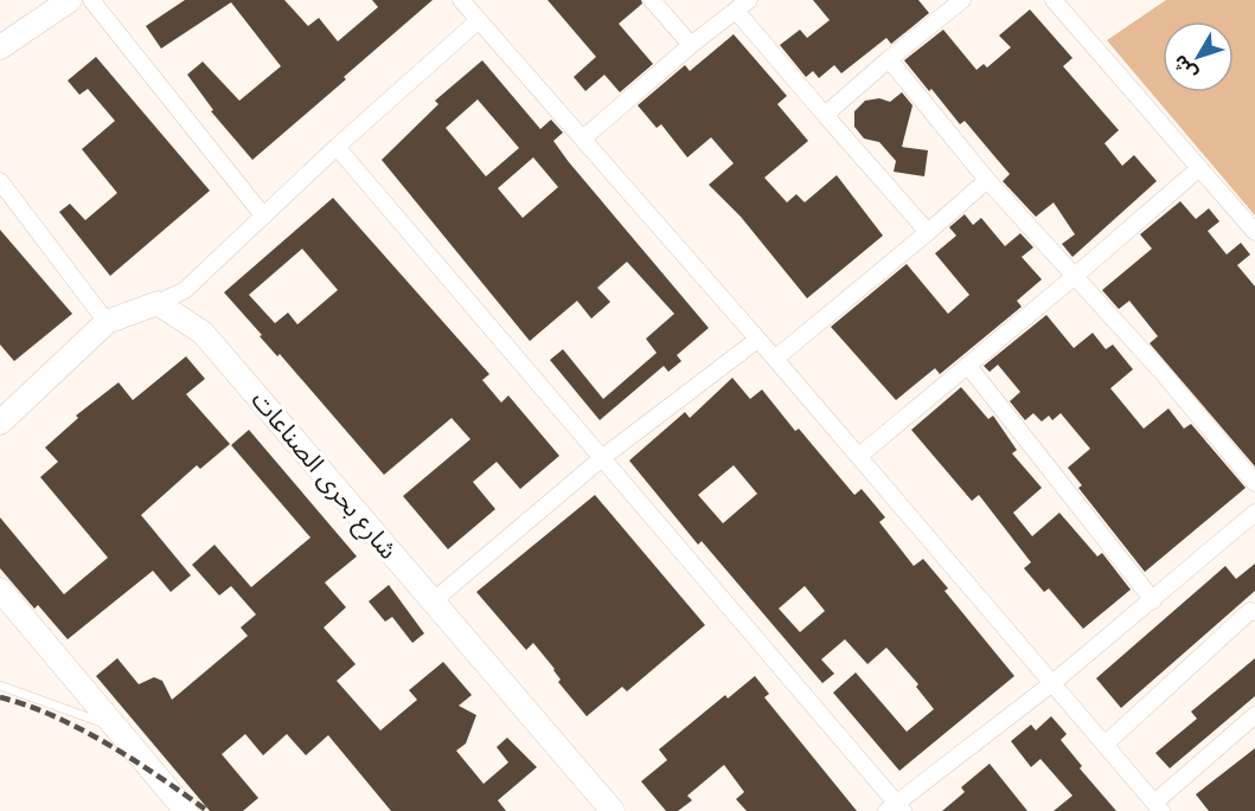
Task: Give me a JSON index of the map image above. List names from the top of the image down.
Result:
{
  "streets": {
    "street": ["شارع بحرى الصناعات"]
  },
  "north": "bottom left"
}
